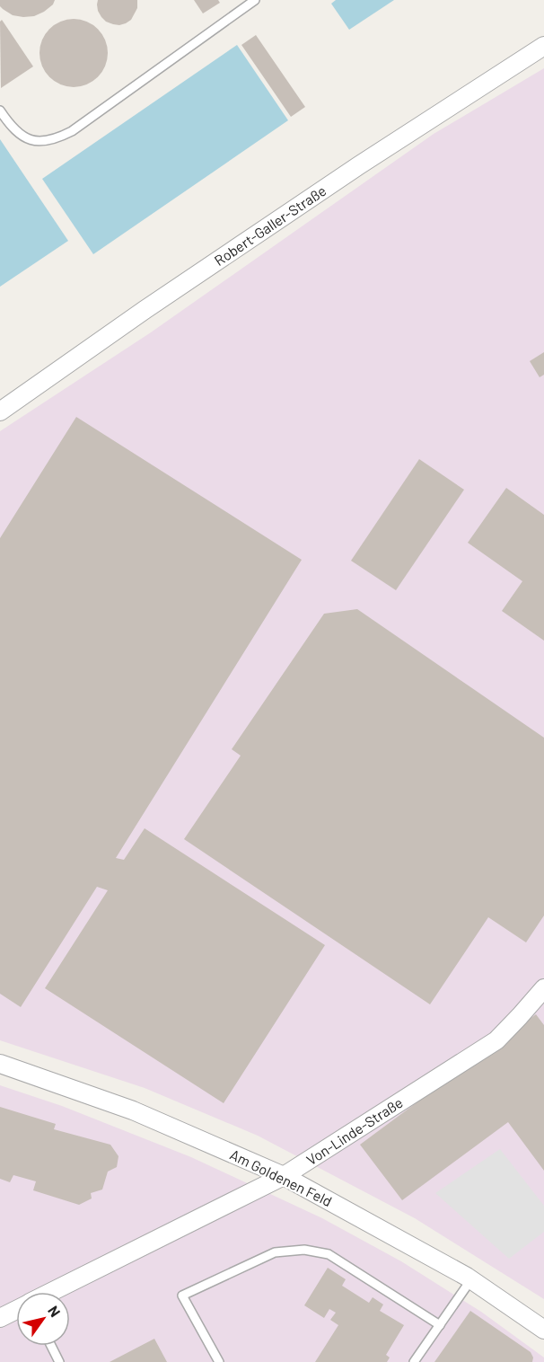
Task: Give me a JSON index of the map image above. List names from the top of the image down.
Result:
{
  "streets": {
    "street": ["Robert-Galler-Straße", "Von-Linde-Straße", "Am Goldenen Feld"]
  },
  "crossings": [
    ["Von-Linde-Straße", "Am Goldenen Feld"]
  ],
  "north": "top right"
}
